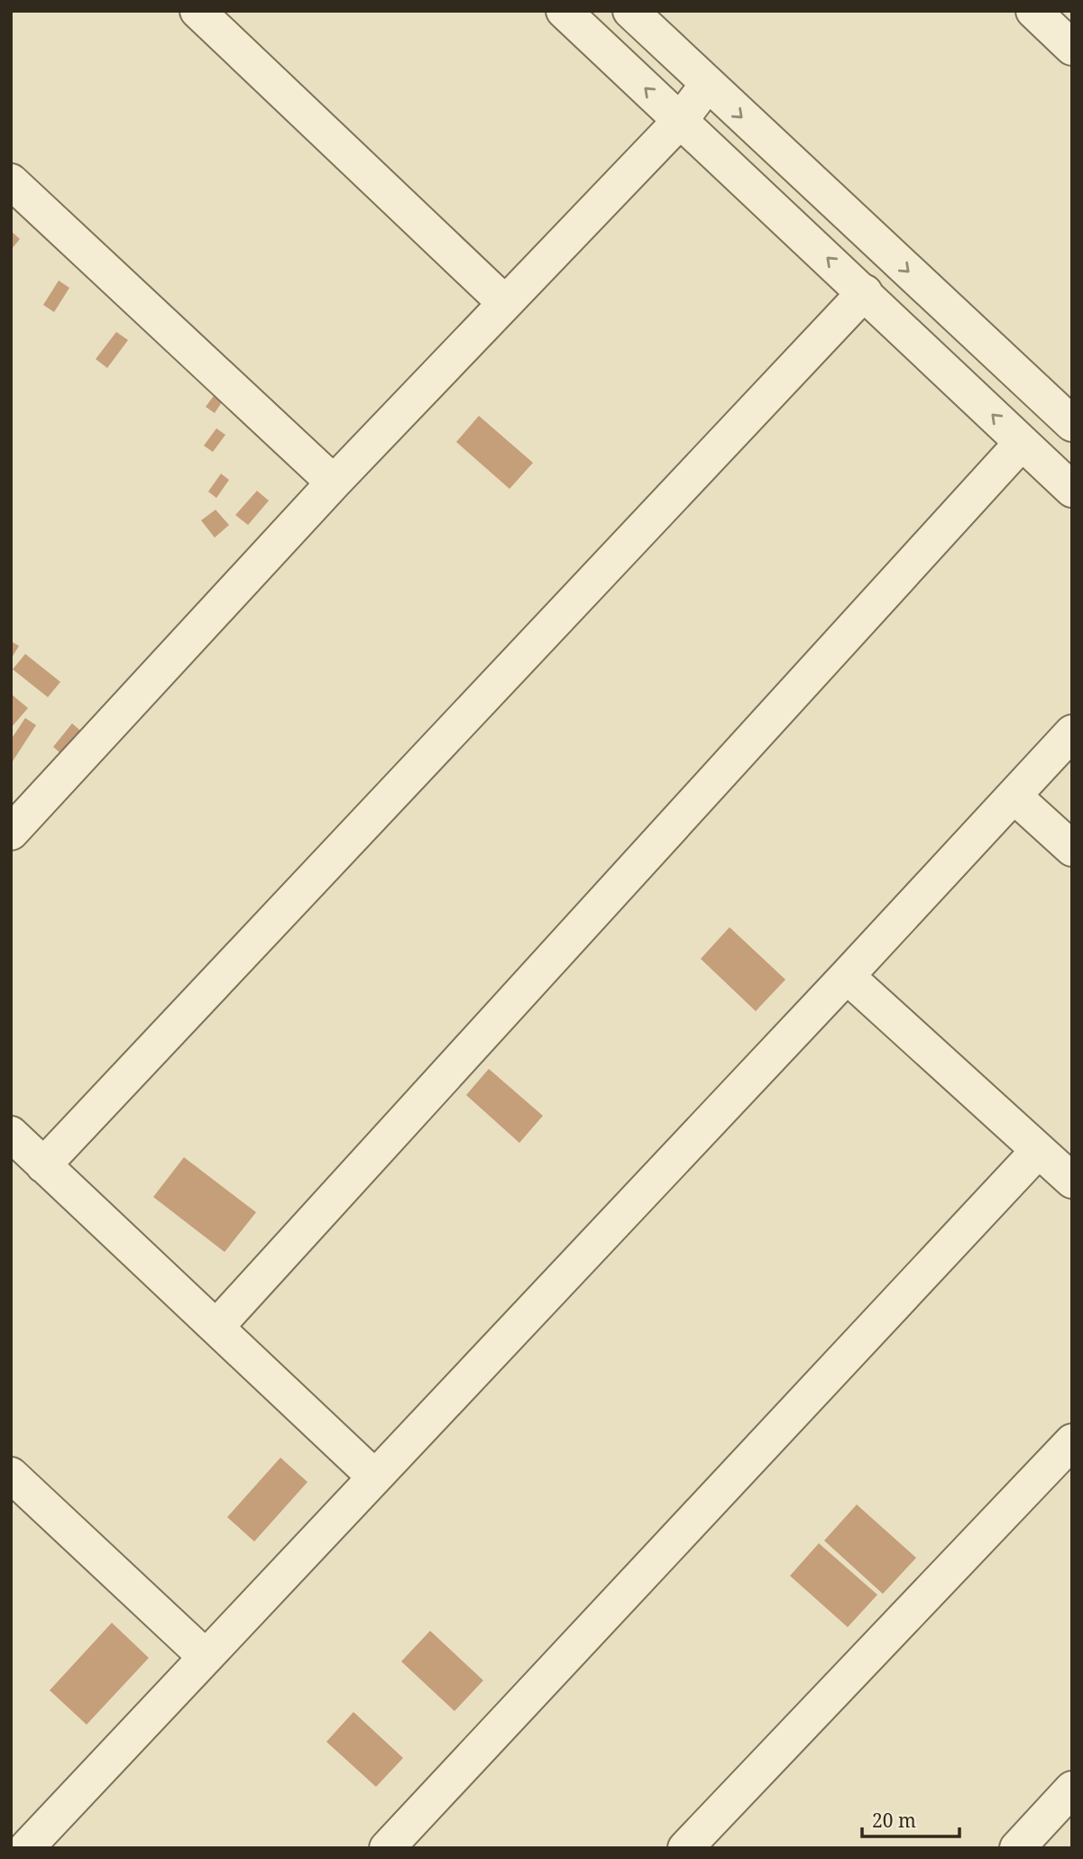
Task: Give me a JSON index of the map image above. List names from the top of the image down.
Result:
{
  "scale_bar": "20 m"
}
